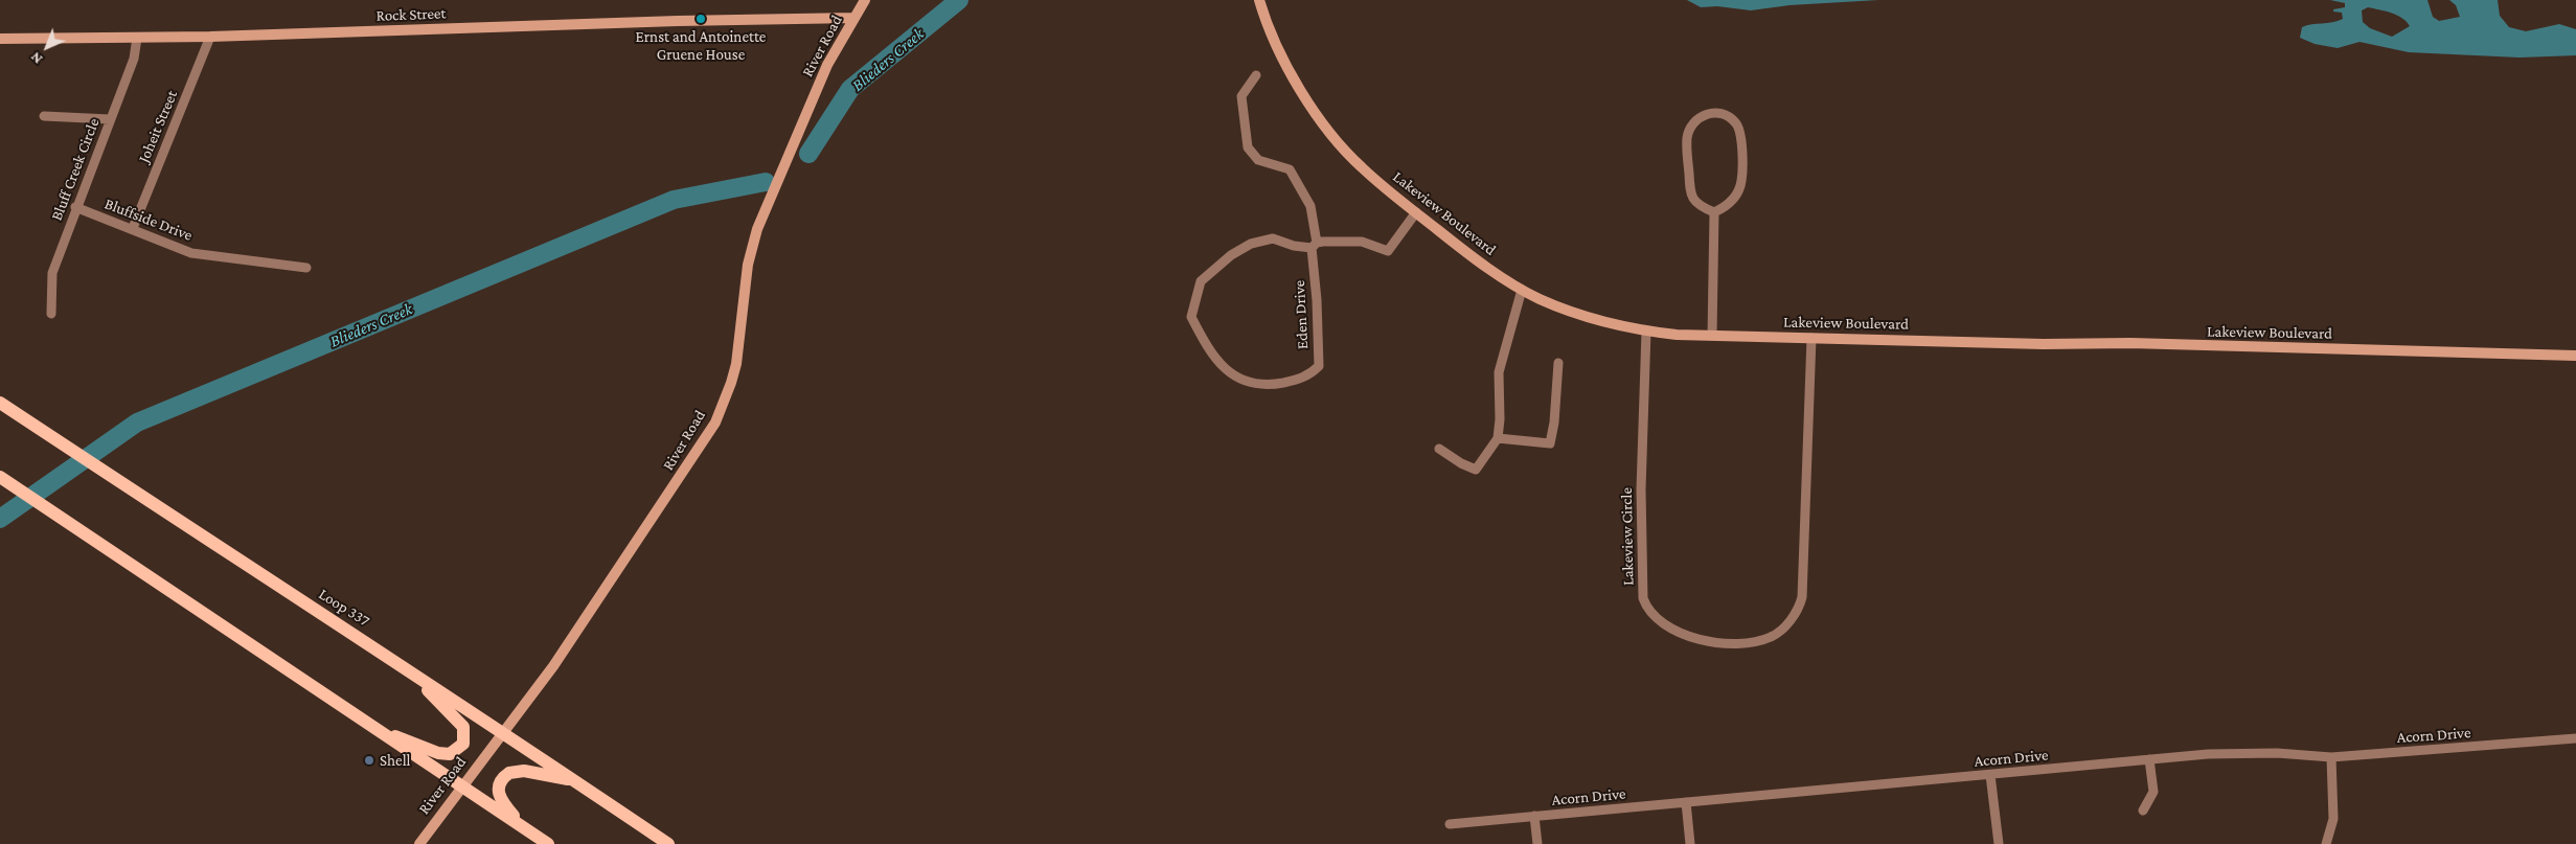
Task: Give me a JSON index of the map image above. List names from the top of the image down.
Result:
{
  "streets": {
    "main road": ["Loop 337"],
    "street": [
      "Rock Street",
      "River Road",
      "Joheit Street",
      "Bluff Creek Circle",
      "Lakeview Boulevard",
      "Bluffside Drive",
      "Eden Drive",
      "Lakeview Circle",
      "Acorn Drive"
    ]
  },
  "crossings": [
    ["Rock Street", "River Road"],
    ["Rock Street", "Joheit Street"],
    ["Rock Street", "Bluff Creek Circle"],
    ["River Road", "Loop 337"],
    ["Joheit Street", "Bluffside Drive"],
    ["Bluff Creek Circle", "Bluffside Drive"],
    ["Lakeview Boulevard", "Eden Drive"],
    ["Lakeview Boulevard", "Lakeview Circle"]
  ],
  "water": ["Blieders Creek"],
  "places": ["Ernst and Antoinette Gruene House", "Shell"],
  "north": "bottom left"
}
